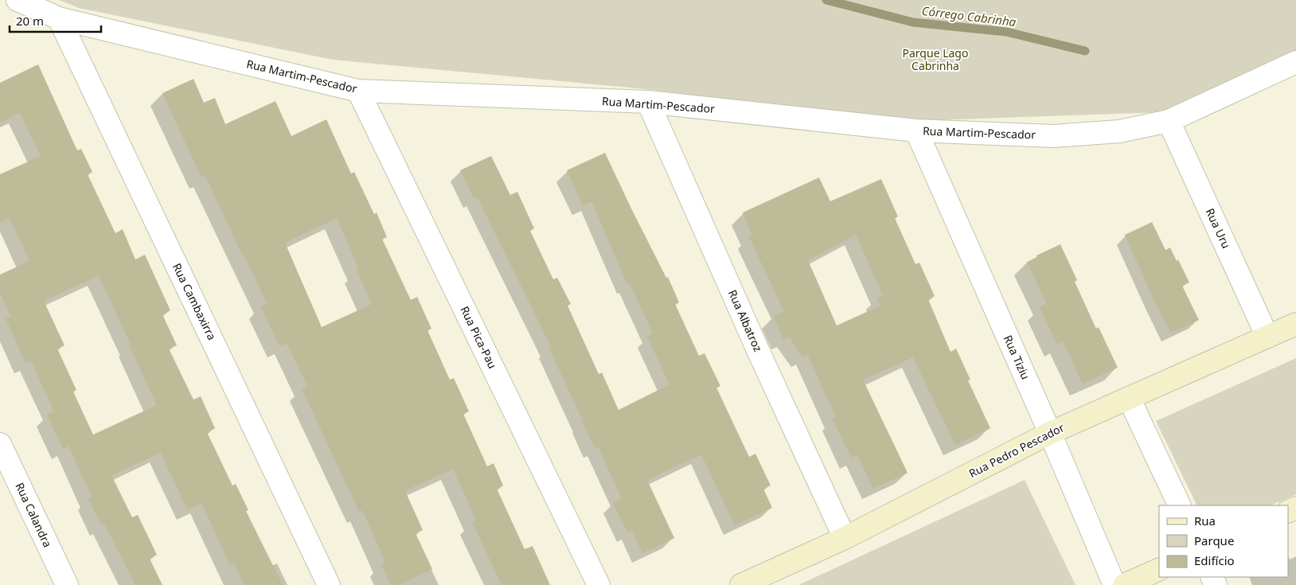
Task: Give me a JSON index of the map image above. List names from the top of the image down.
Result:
{
  "streets": {
    "street": [
      "Rua Martim-Pescador",
      "Rua Uru",
      "Rua Cambaxirra",
      "Rua Albatroz",
      "Rua Pica-Pau",
      "Rua Tiziu",
      "Rua Pedro Pescador",
      "Rua Calandra"
    ]
  },
  "crossings": [
    ["Rua Martim-Pescador", "Rua Uru"],
    ["Rua Martim-Pescador", "Rua Cambaxirra"],
    ["Rua Martim-Pescador", "Rua Albatroz"],
    ["Rua Martim-Pescador", "Rua Pica-Pau"],
    ["Rua Martim-Pescador", "Rua Tiziu"],
    ["Rua Uru", "Rua Pedro Pescador"],
    ["Rua Albatroz", "Rua Pedro Pescador"],
    ["Rua Tiziu", "Rua Pedro Pescador"]
  ],
  "water": ["Córrego Cabrinha"],
  "parks": ["Parque Lago Cabrinha"],
  "legend": ["Rua", "Parque", "Edifício"],
  "scale_bar": "20 m"
}
